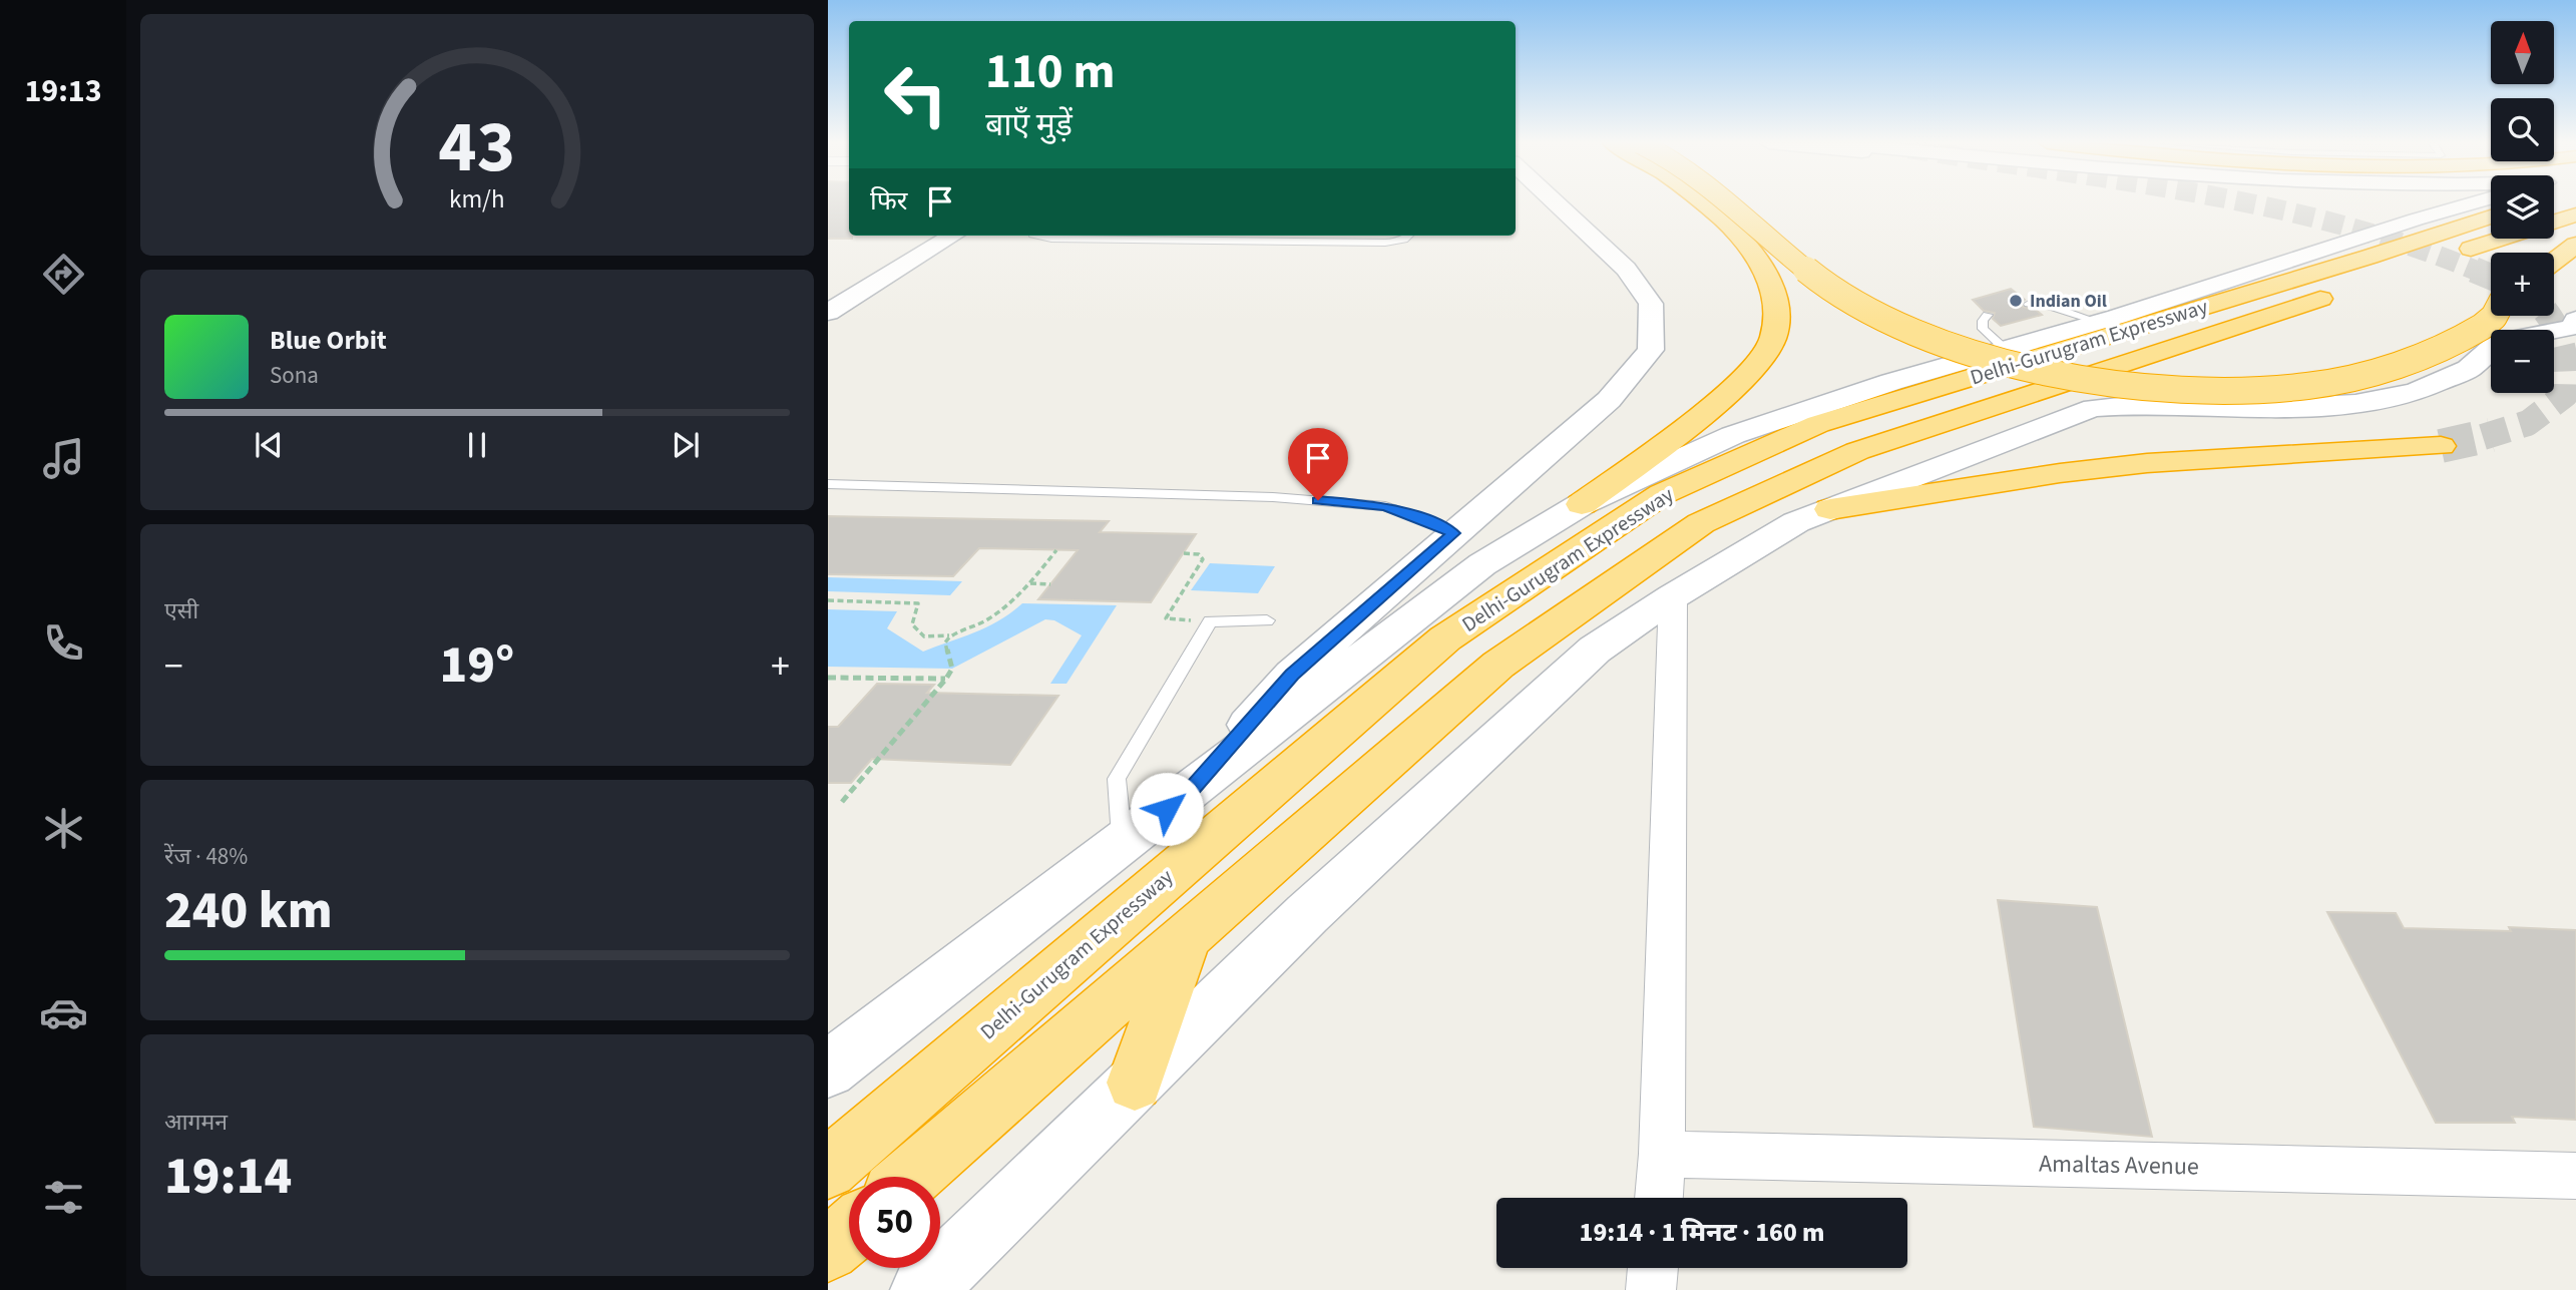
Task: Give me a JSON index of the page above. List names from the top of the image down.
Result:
{
  "streets": {
    "highway": ["Delhi-Gurugram Expressway"],
    "street": ["Amaltas Avenue"]
  },
  "places": ["Indian Oil"],
  "north": "top",
  "page": {
    "tabs": "19:13",
    "map_buttons": ["+", "−"],
    "turn": ["110 m", "बाएँ मुड़ें"],
    "then": "फिर",
    "song": ["Blue Orbit", "Sona"],
    "tile": [
      "एसी",
      ["रेंज · 48%", "240 km"],
      ["आगमन", "19:14"]
    ],
    "heat": ["−", "19°", "+"],
    "limit": "50",
    "trip": "19:14 · 1 मिनट · 160 m",
    "gauge": ["43", "km/h"]
  }
}
